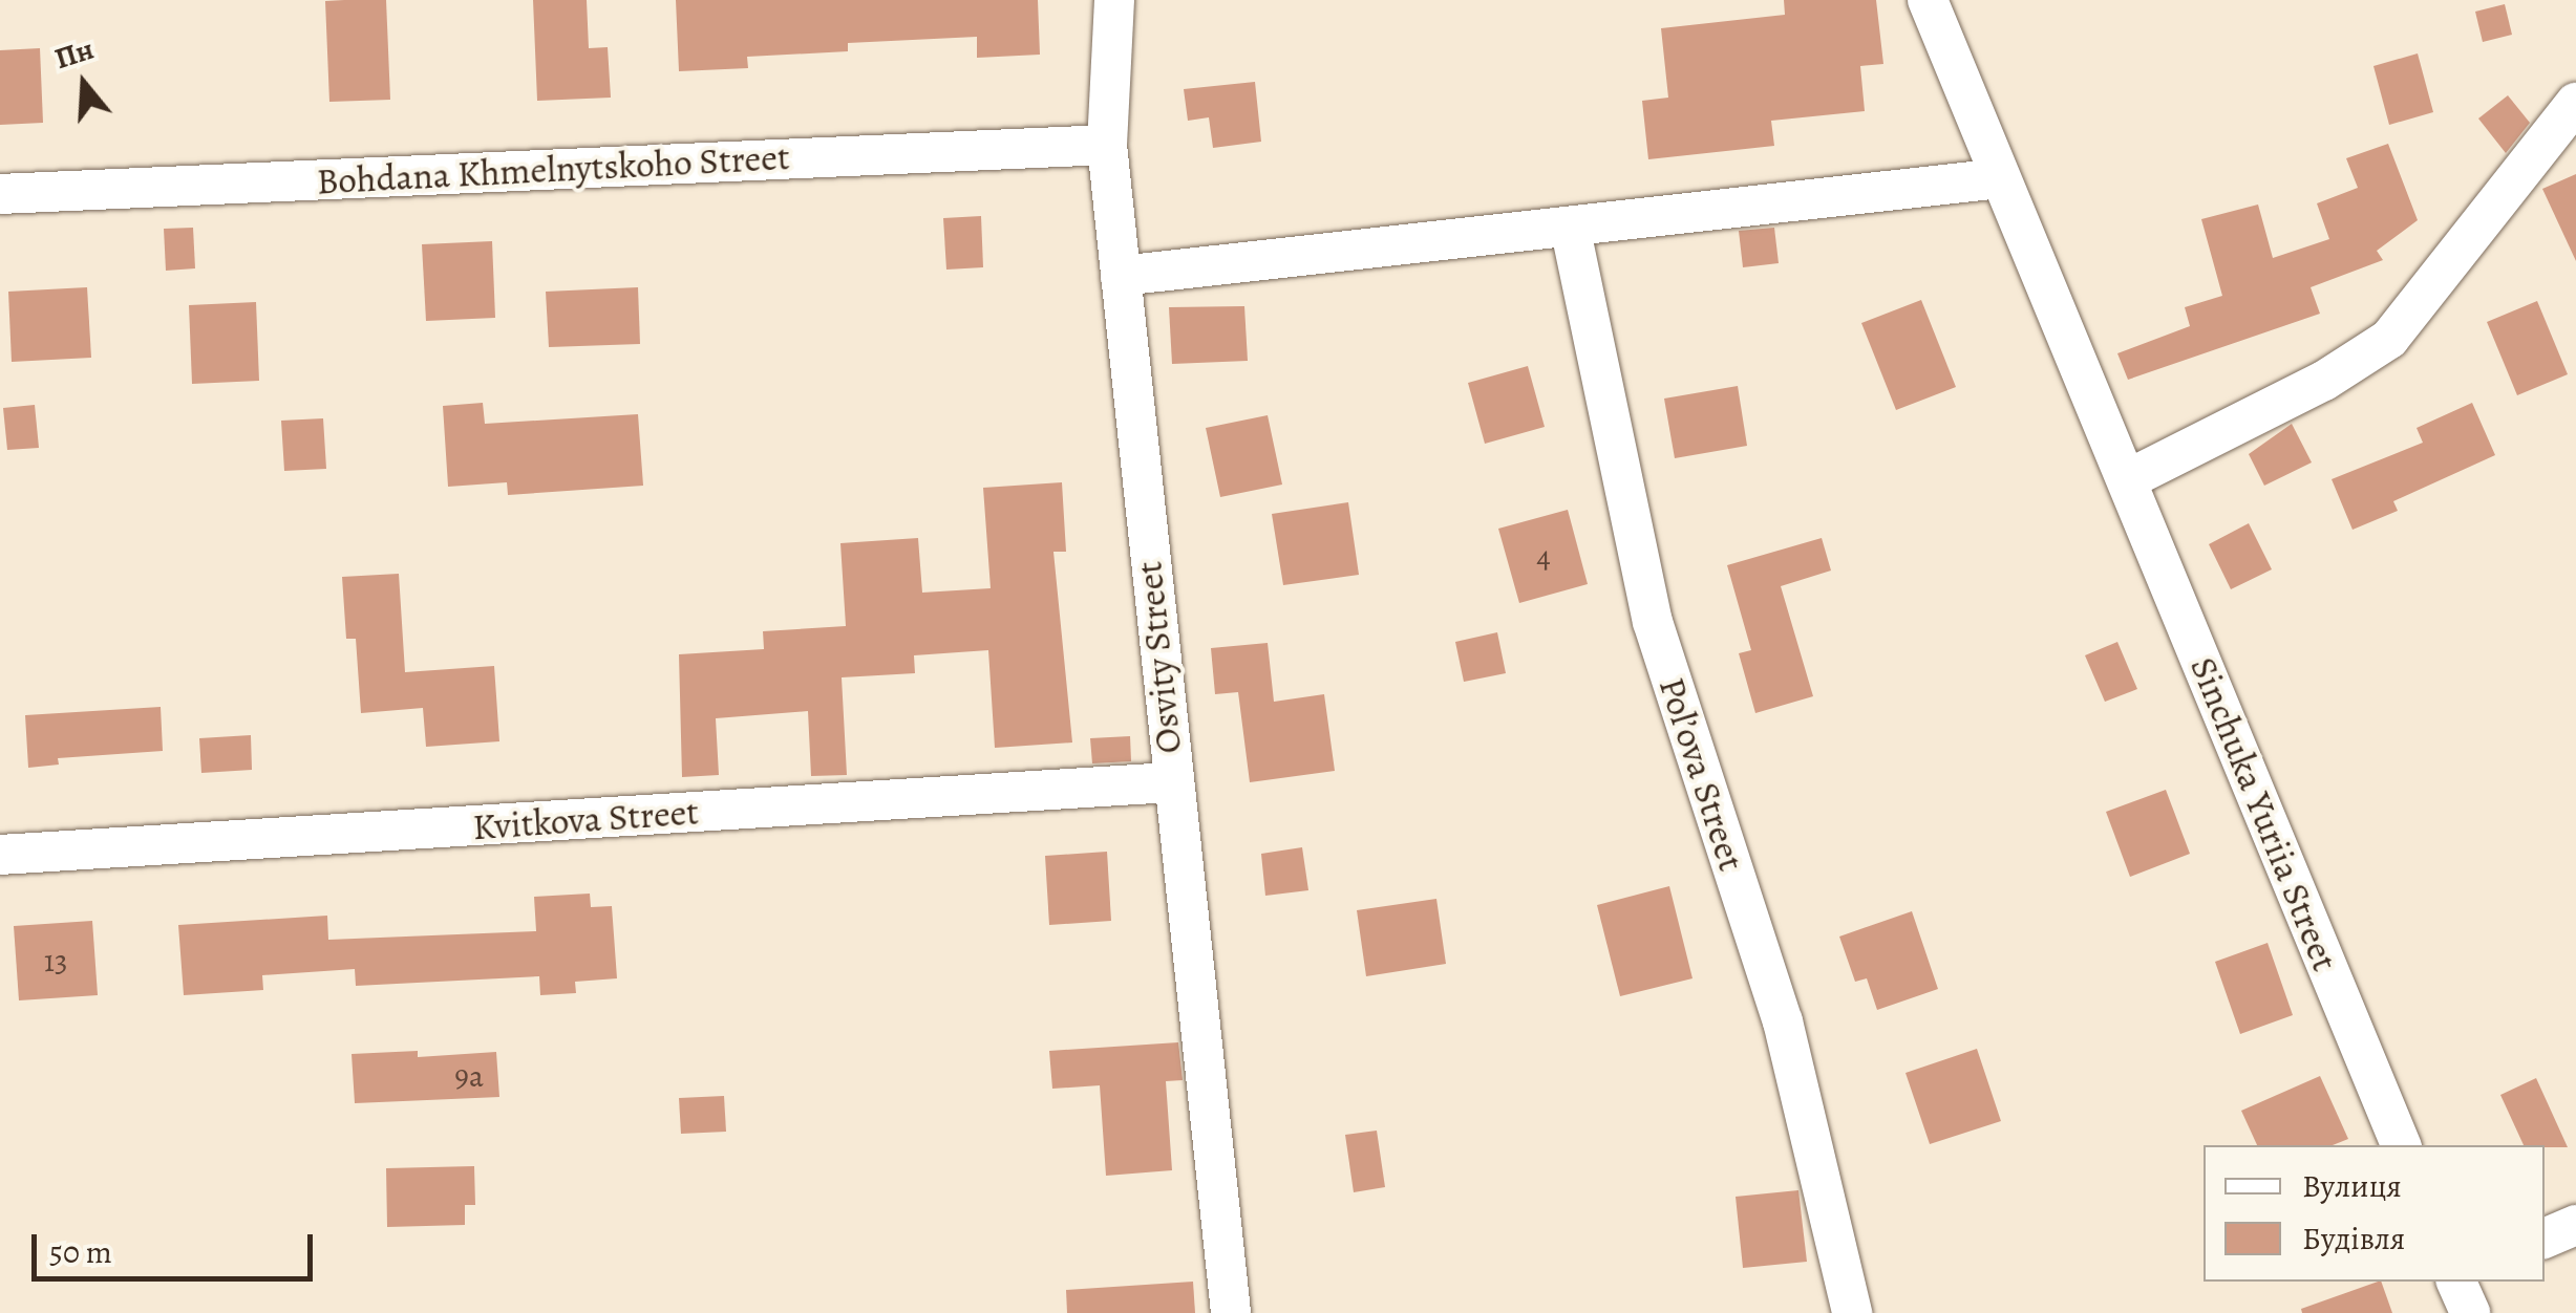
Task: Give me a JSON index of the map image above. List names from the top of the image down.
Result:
{
  "streets": {
    "street": [
      "Bohdana Khmelnytskoho Street",
      "Osvity Street",
      "Pol’ova Street",
      "Sinchuka Yuriia Street",
      "Kvitkova Street"
    ]
  },
  "crossings": [
    ["Bohdana Khmelnytskoho Street", "Osvity Street"],
    ["Osvity Street", "Kvitkova Street"]
  ],
  "house_numbers": ["4", "13", "9а"],
  "legend": ["Вулиця", "Будівля"],
  "scale_bar": "50 m",
  "north": "top"
}
